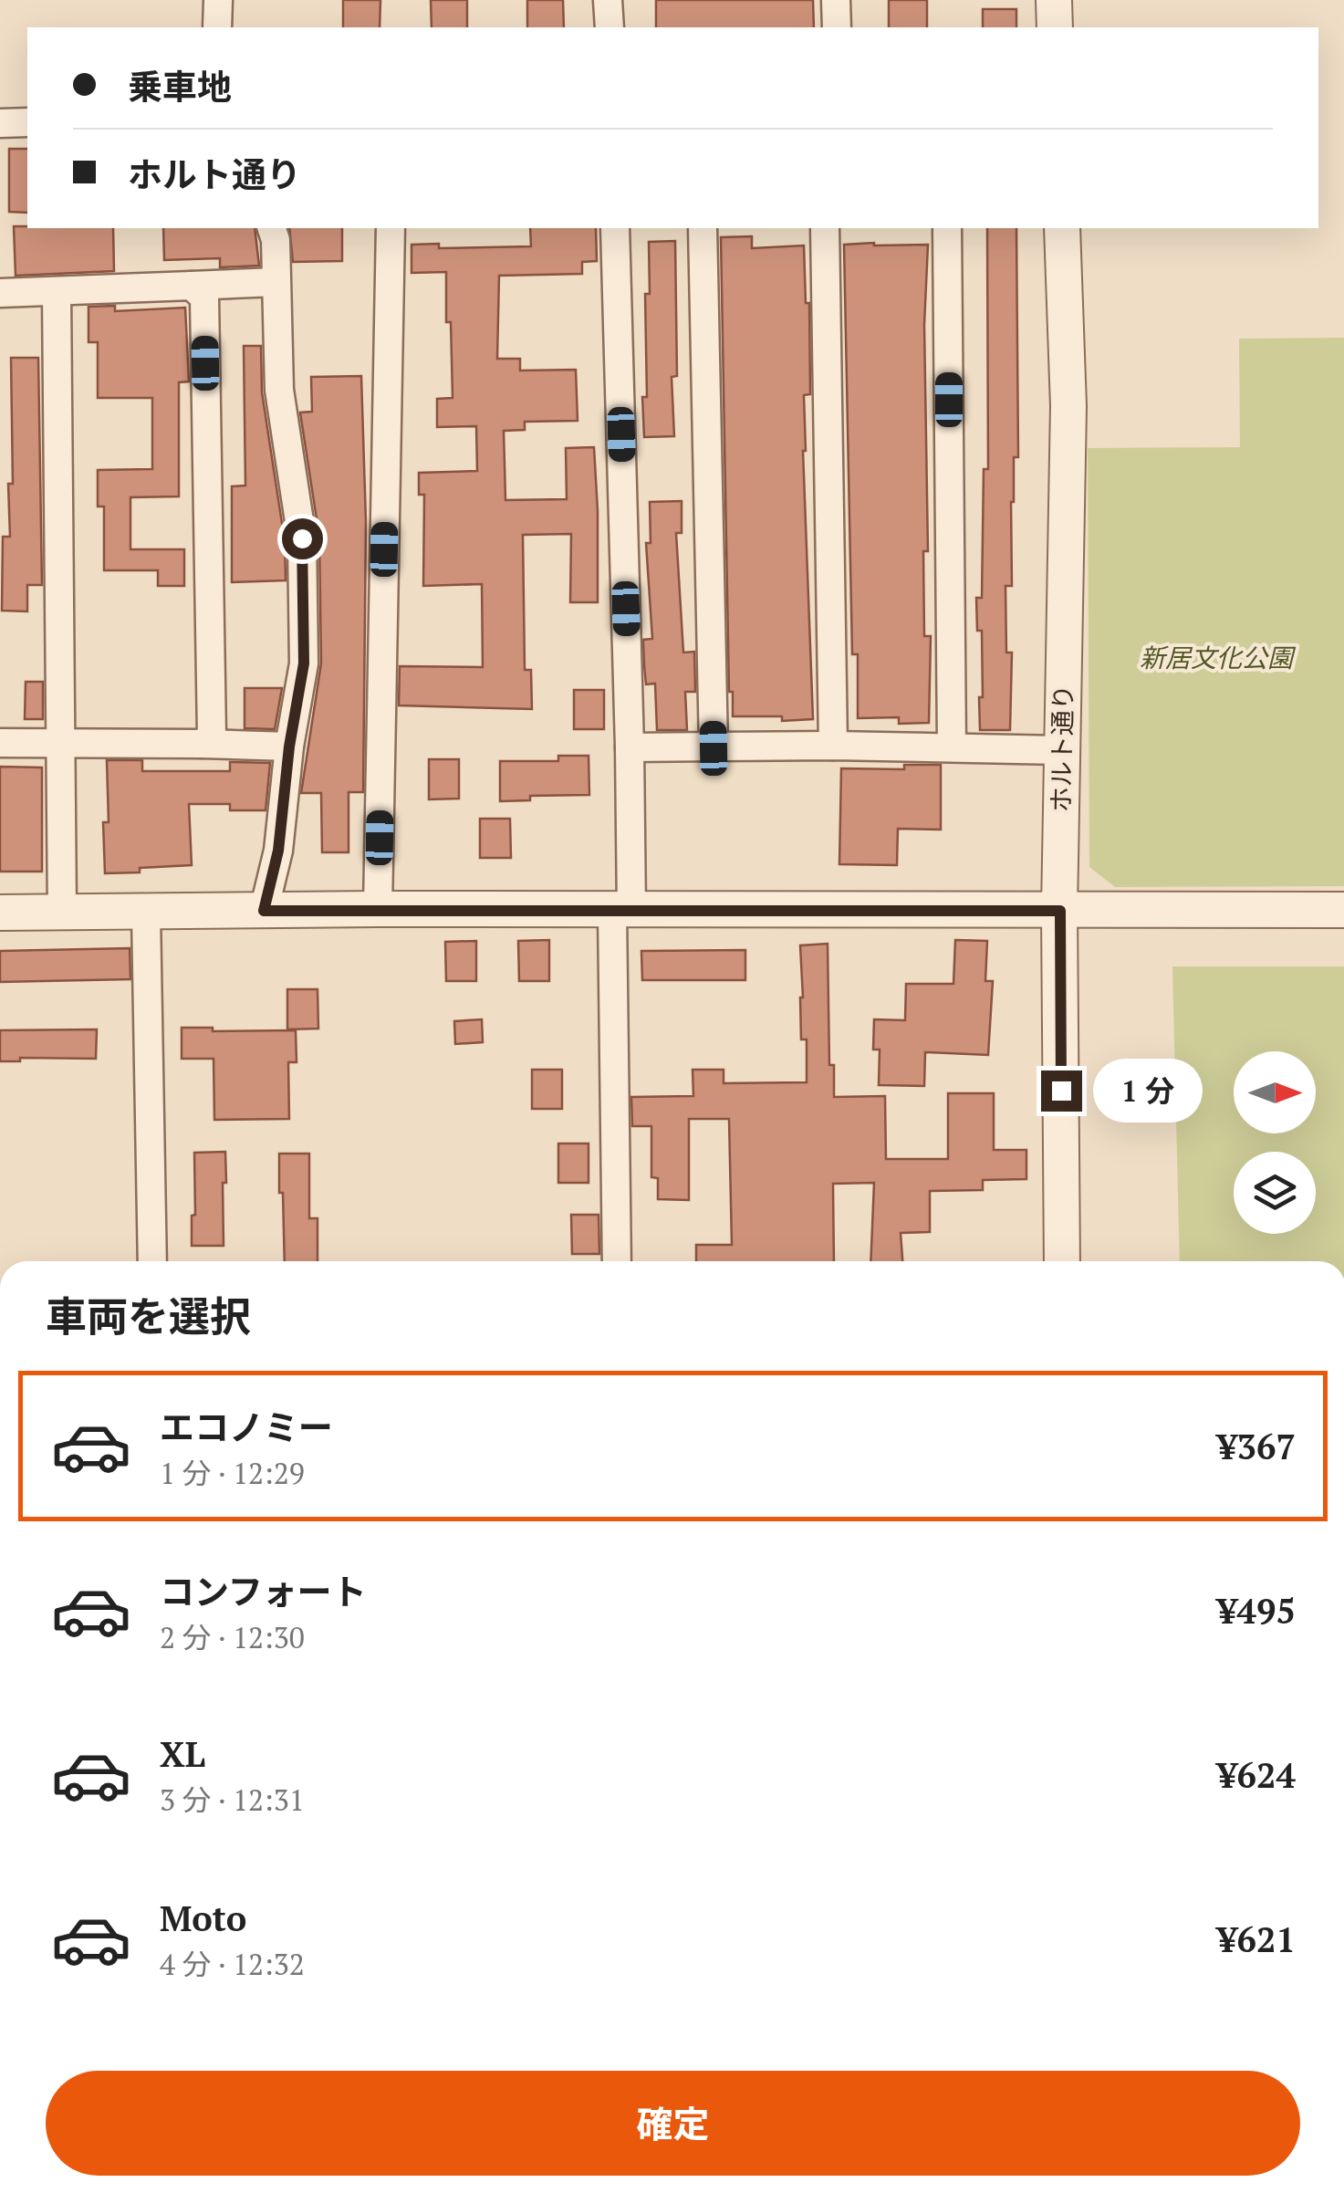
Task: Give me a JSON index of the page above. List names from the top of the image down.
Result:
{
  "streets": {
    "street": ["ホルト通り"]
  },
  "parks": ["新居文化公園"],
  "north": "right",
  "page": {
    "banner": ["乗車地", "ホルト通り"],
    "bubble": "1 分",
    "heading": "車両を選択",
    "list": [
      {
        "name": "エコノミー",
        "note": "1 分 · 12:29",
        "value": "¥367"
      },
      {
        "name": "コンフォート",
        "note": "2 分 · 12:30",
        "value": "¥495"
      },
      {
        "name": "XL",
        "note": "3 分 · 12:31",
        "value": "¥624"
      },
      {
        "name": "Moto",
        "note": "4 分 · 12:32",
        "value": "¥621"
      }
    ],
    "buttons": "確定"
  }
}
